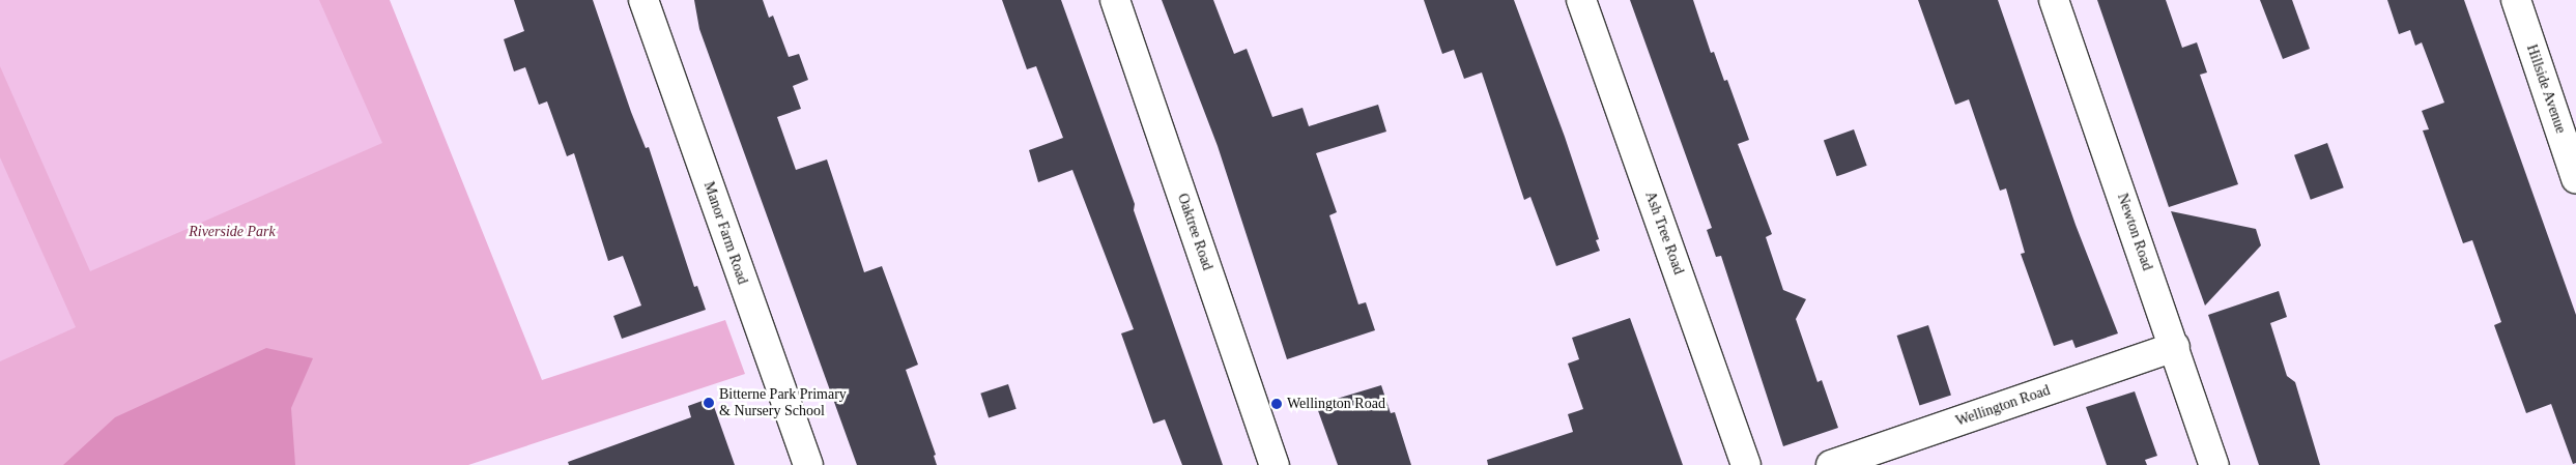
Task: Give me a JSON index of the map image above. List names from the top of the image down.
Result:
{
  "streets": {
    "street": [
      "Hillside Avenue",
      "Oaktree Road",
      "Newton Road",
      "Manor Farm Road",
      "Ash Tree Road",
      "Wellington Road"
    ]
  },
  "crossings": [
    ["Newton Road", "Wellington Road"]
  ],
  "parks": ["Riverside Park"],
  "places": ["Bitterne Park Primary & Nursery School", "Wellington Road"]
}
